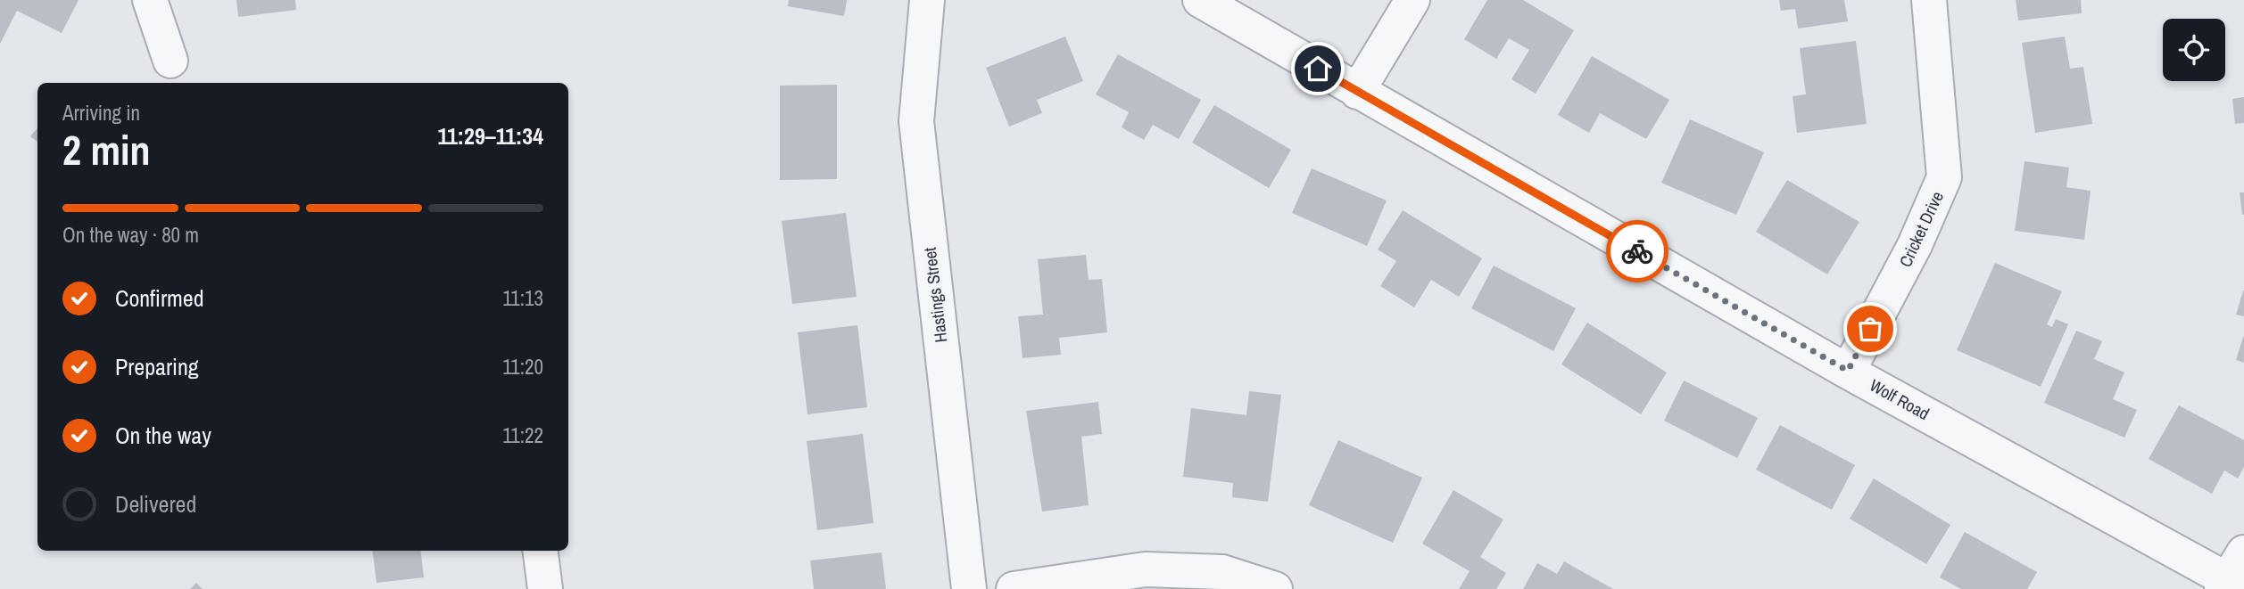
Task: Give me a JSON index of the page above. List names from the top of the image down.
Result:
{
  "streets": {
    "street": ["Cricket Drive", "Hastings Street", "Wolf Road"]
  },
  "crossings": [
    ["Cricket Drive", "Wolf Road"]
  ],
  "page": {
    "heading": ["2 min", "Arriving in", "11:29–11:34"],
    "bar": "On the way · 80 m",
    "list": [
      ["Confirmed", "11:13"],
      ["Preparing", "11:20"],
      ["On the way", "11:22"],
      "Delivered"
    ]
  }
}
